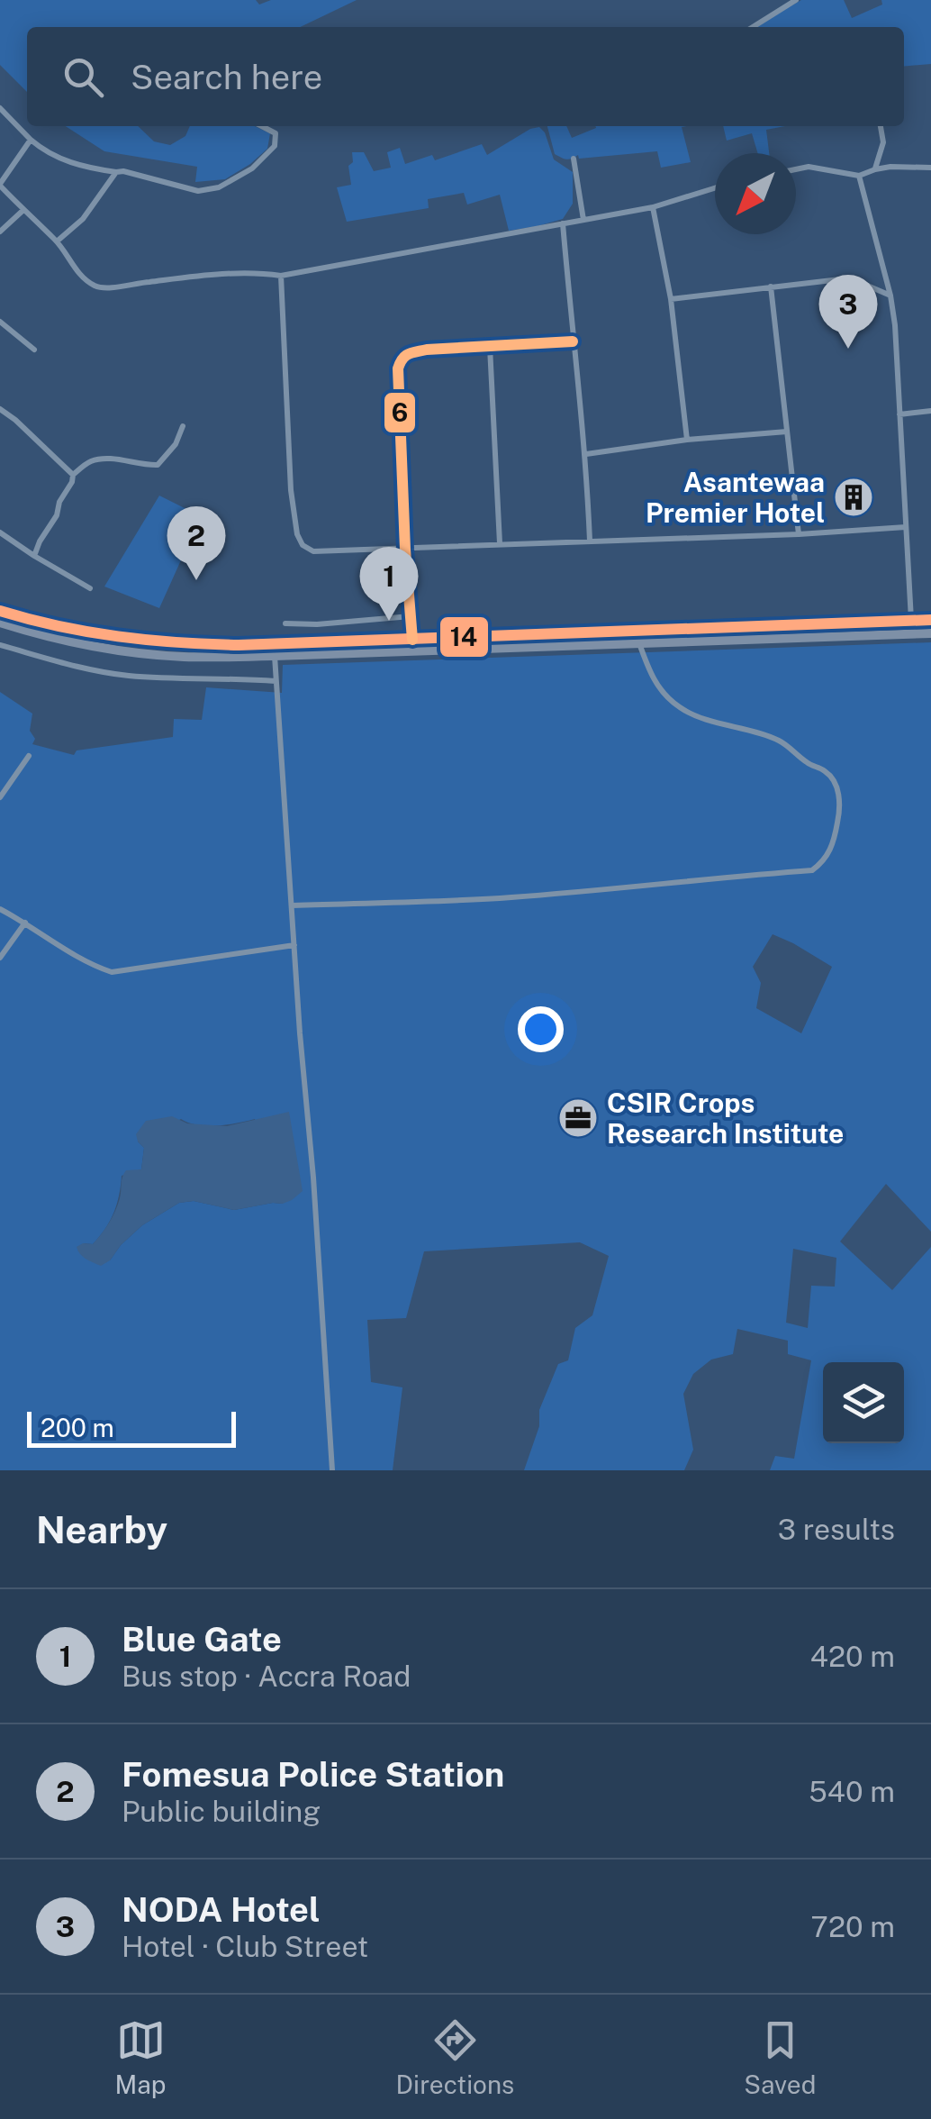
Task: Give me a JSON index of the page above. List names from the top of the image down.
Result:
{
  "places": {
    "building": ["Asantewaa Premier Hotel"],
    "office": ["CSIR Crops Research Institute"]
  },
  "lines": ["transit line 6", "transit line 14"],
  "scale_bar": "200 m",
  "north": "bottom left",
  "page": {
    "search": "Search here",
    "pins": ["3", "2", "1"],
    "scale": "200 m",
    "heading": ["Nearby", "3 results"],
    "list": [
      {
        "mark": "1",
        "name": "Blue Gate",
        "note": "Bus stop · Accra Road",
        "value": "420 m"
      },
      {
        "mark": "2",
        "name": "Fomesua Police Station",
        "note": "Public building",
        "value": "540 m"
      },
      {
        "mark": "3",
        "name": "NODA Hotel",
        "note": "Hotel · Club Street",
        "value": "720 m"
      }
    ],
    "nav": ["Map", "Directions", "Saved"]
  }
}
